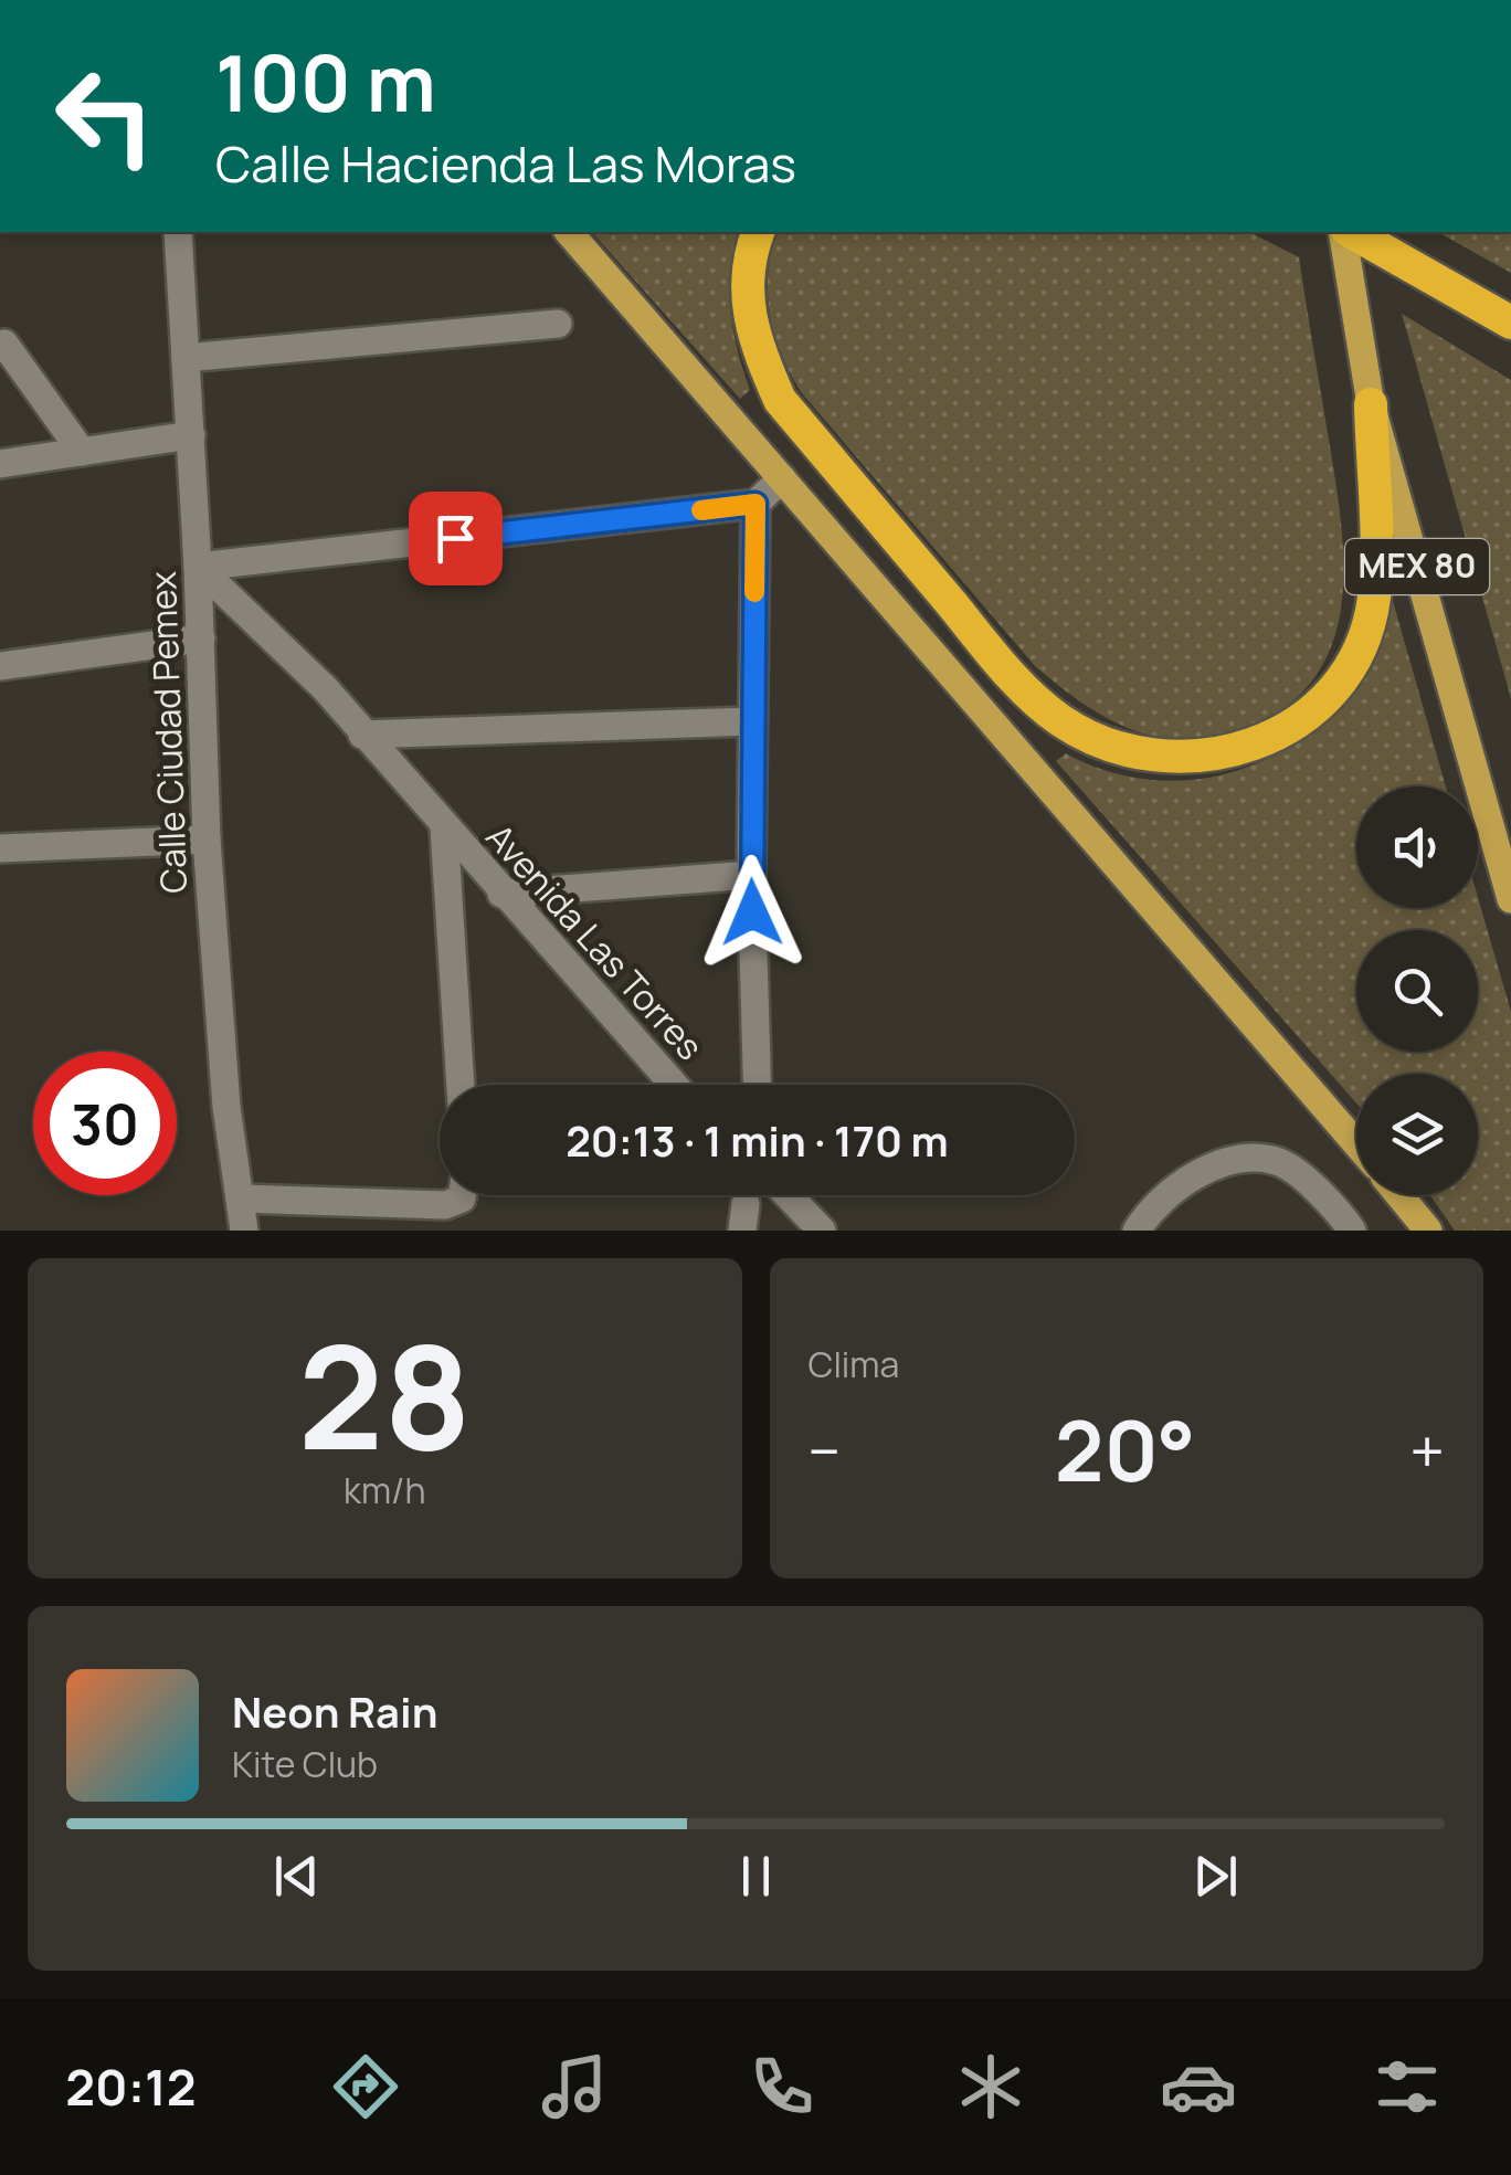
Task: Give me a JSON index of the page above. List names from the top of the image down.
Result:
{
  "streets": {
    "main road": ["MEX 80"],
    "street": ["Calle Ciudad Pemex", "Avenida Las Torres"]
  },
  "crossings": [
    ["Calle Ciudad Pemex", "Avenida Las Torres"]
  ],
  "page": {
    "turn": ["100 m", "Calle Hacienda Las Moras"],
    "limit": "30",
    "trip": "20:13 · 1 min · 170 m",
    "tile": [
      ["28", "km/h"],
      "Clima"
    ],
    "heat": ["−", "20°", "+"],
    "song": ["Neon Rain", "Kite Club"],
    "tabs": "20:12"
  }
}
